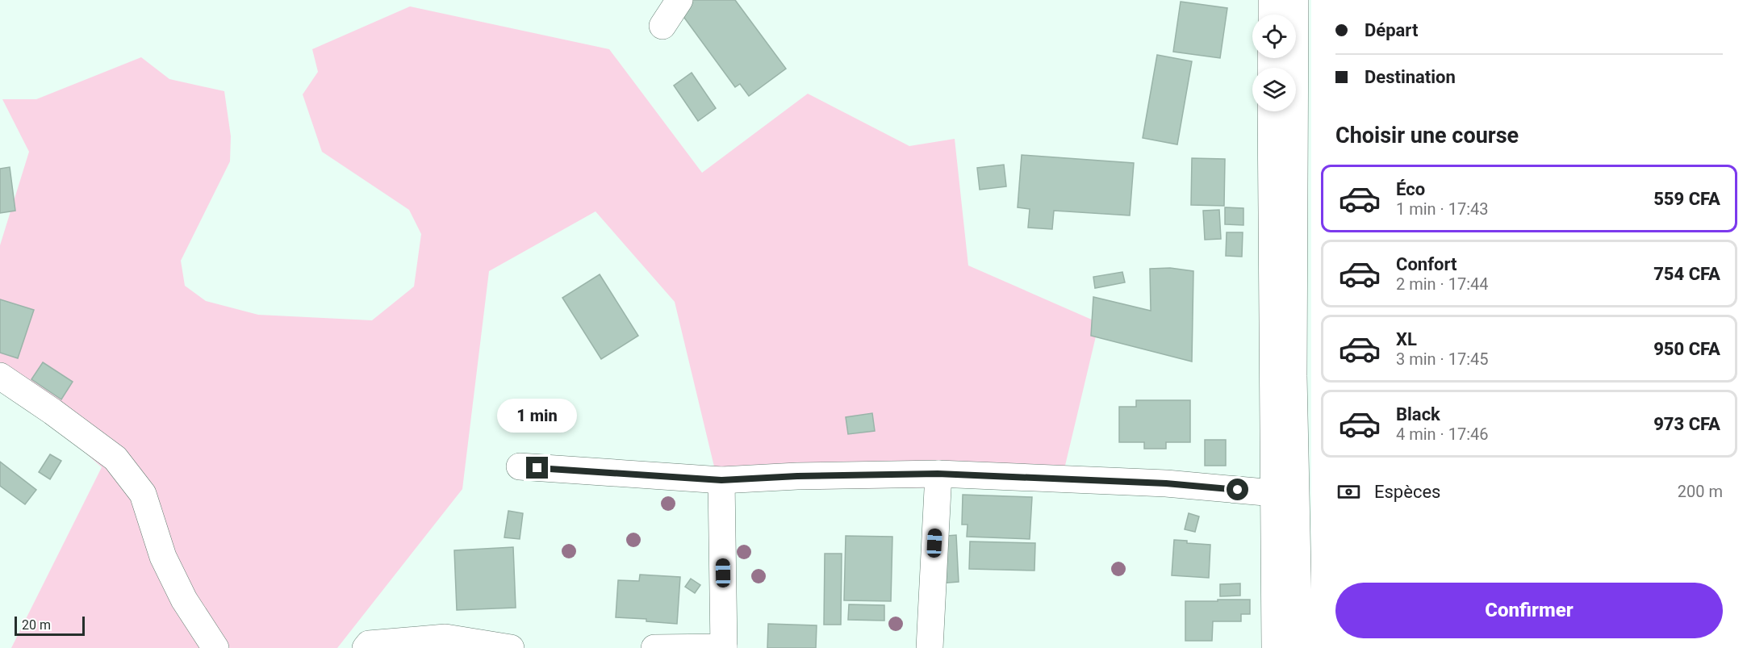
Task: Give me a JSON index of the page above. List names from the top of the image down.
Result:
{
  "scale_bar": "20 m",
  "page": {
    "banner": ["Départ", "Destination"],
    "heading": "Choisir une course",
    "list": [
      {
        "name": "Éco",
        "note": "1 min · 17:43",
        "value": "559 CFA"
      },
      {
        "name": "Confort",
        "note": "2 min · 17:44",
        "value": "754 CFA"
      },
      {
        "name": "XL",
        "note": "3 min · 17:45",
        "value": "950 CFA"
      },
      {
        "name": "Black",
        "note": "4 min · 17:46",
        "value": "973 CFA"
      }
    ],
    "bubble": "1 min",
    "pay": ["Espèces", "200 m"],
    "buttons": "Confirmer",
    "scale": "20 m"
  }
}
